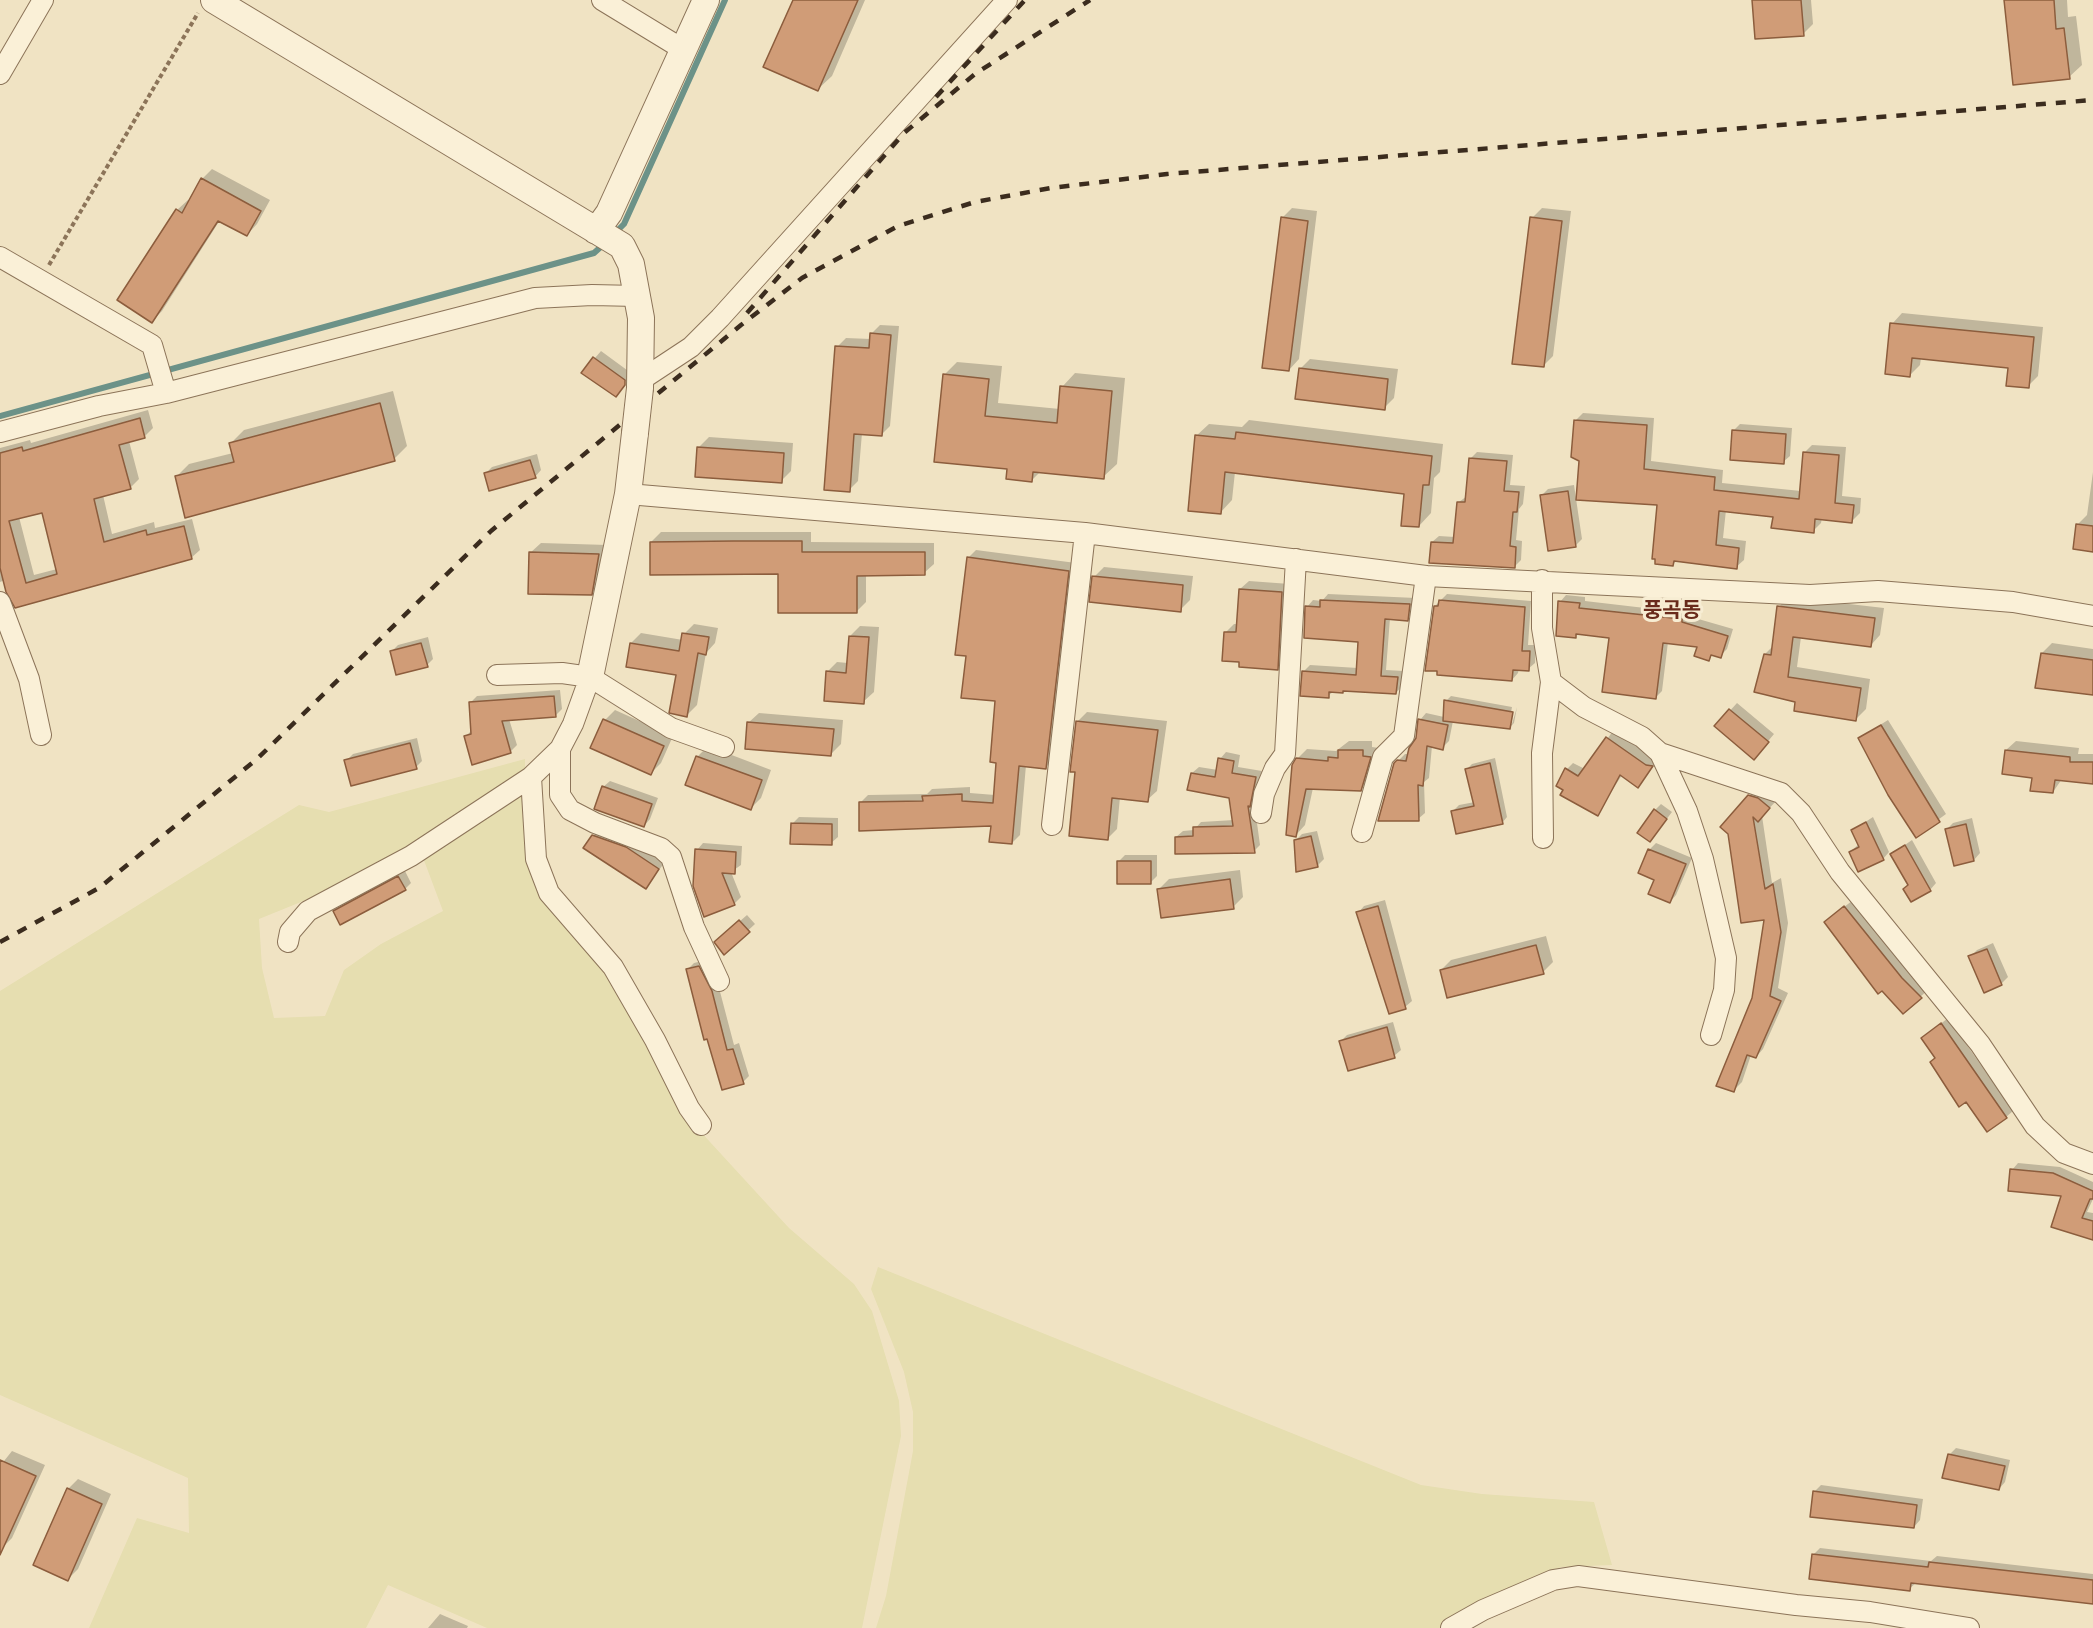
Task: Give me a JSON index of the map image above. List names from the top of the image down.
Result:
{
  "districts": ["풍곡동"]
}
